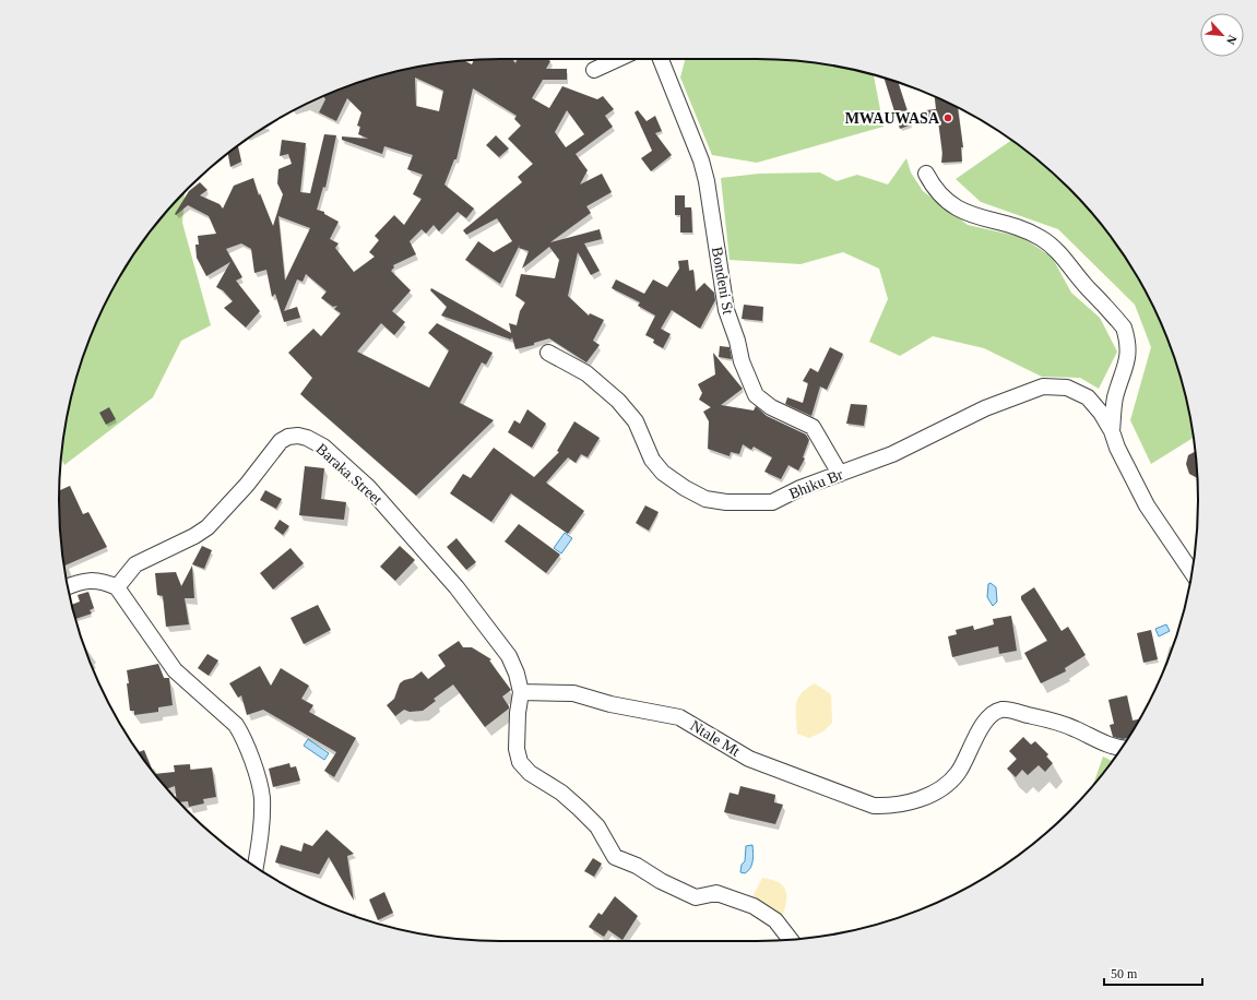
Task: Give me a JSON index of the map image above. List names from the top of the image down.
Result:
{
  "streets": {
    "street": [
      "Bondeni St",
      "Baraka Street",
      "Bhiku Br",
      "Ntale Mt"
    ]
  },
  "crossings": [
    ["Bondeni St", "Bhiku Br"],
    ["Baraka Street", "Ntale Mt"]
  ],
  "places": ["MWAUWASA"],
  "scale_bar": "50 m",
  "north": "bottom right"
}
